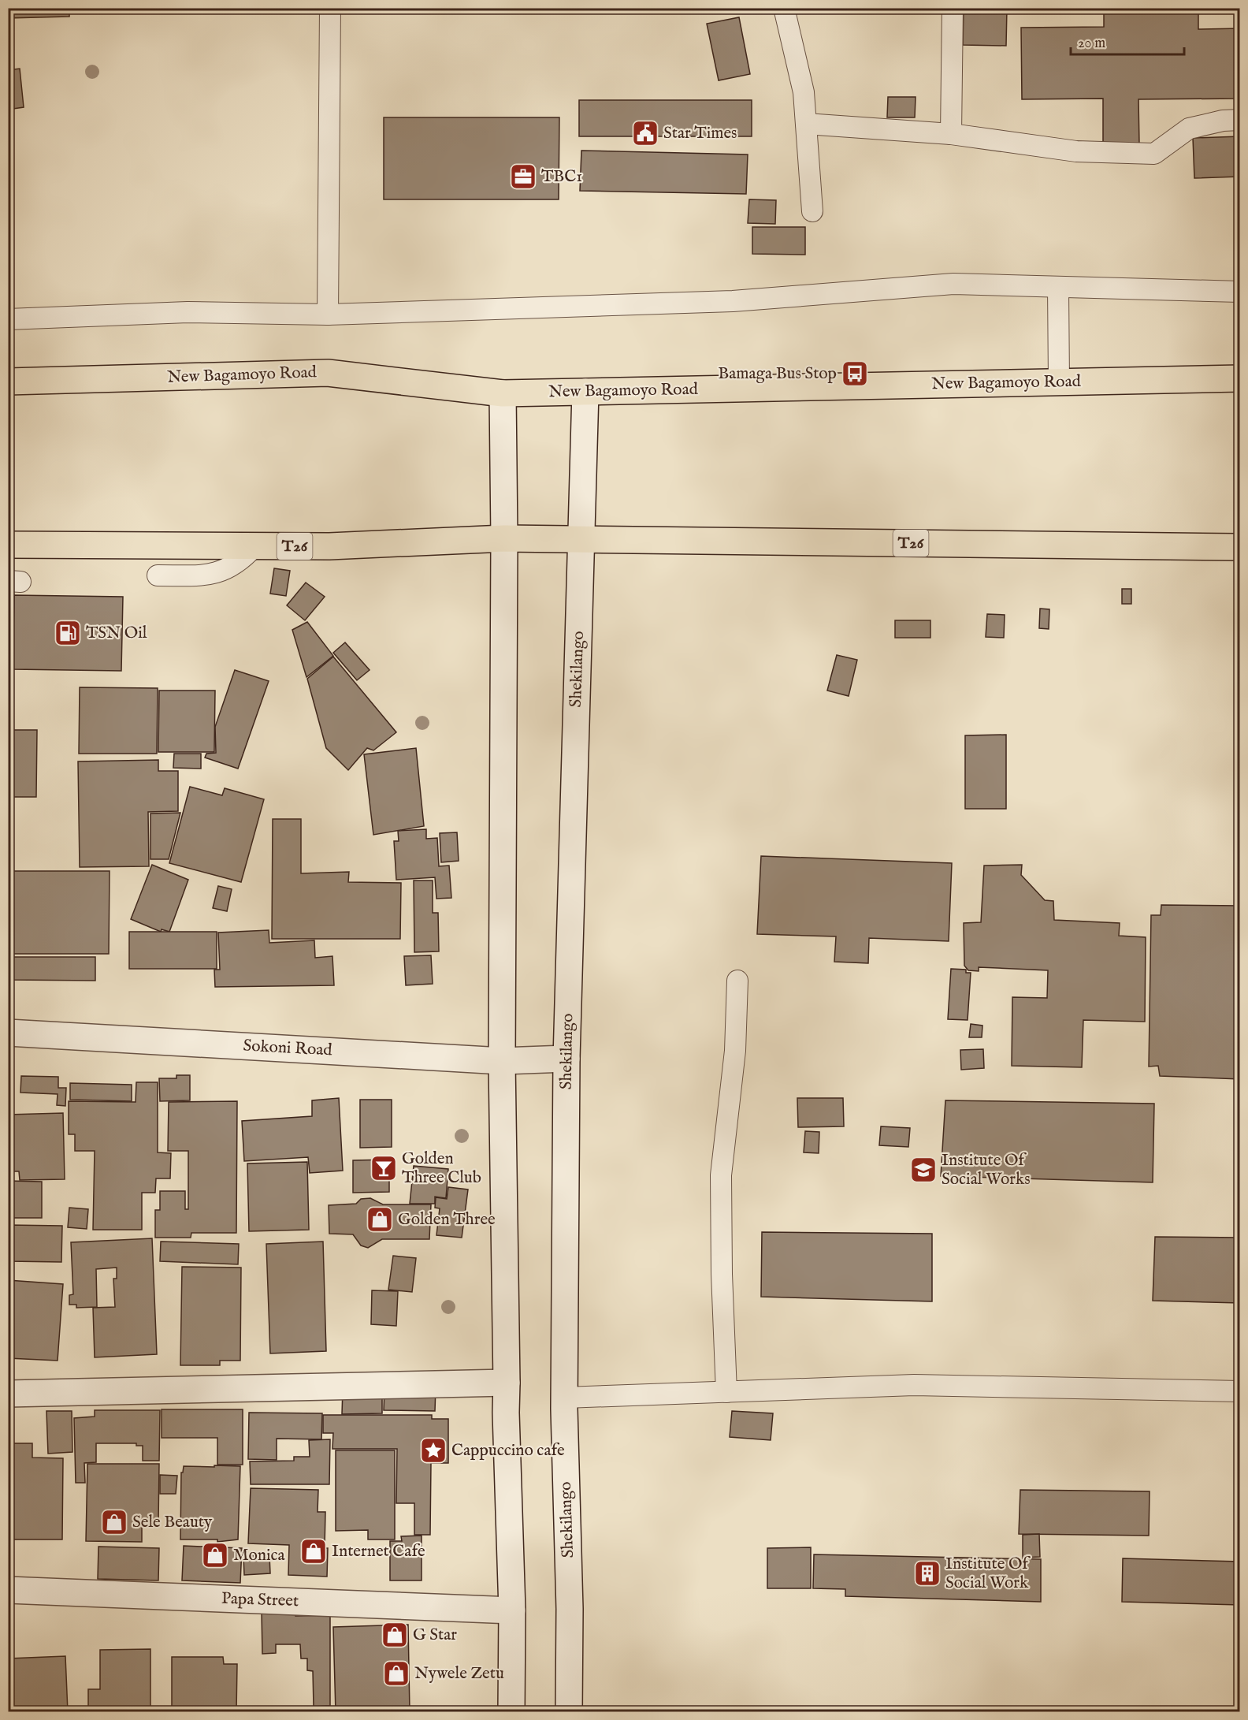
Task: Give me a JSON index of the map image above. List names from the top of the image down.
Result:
{
  "streets": {
    "highway": ["New Bagamoyo Road", "T26"],
    "main road": ["Shekilango", "Sokoni Road", "Papa Street"]
  },
  "crossings": [
    ["New Bagamoyo Road", "Shekilango"],
    ["T26", "Shekilango"],
    ["Shekilango", "Sokoni Road"]
  ],
  "places": {
    "public building": ["Star Times"],
    "office": ["TBC1"],
    "bus stop": ["Bamaga Bus Stop"],
    "fuel station": ["TSN Oil"],
    "bar": ["Golden Three Club"],
    "school or university": ["Institute Of Social Works"],
    "shop": [
      "Golden Three",
      "Sele Beauty",
      "Internet Cafe",
      "Monica",
      "G Star",
      "Nywele Zetu"
    ],
    "place": ["Cappuccino cafe"],
    "building": ["Institute Of Social Work"]
  },
  "scale_bar": "20 m"
}
